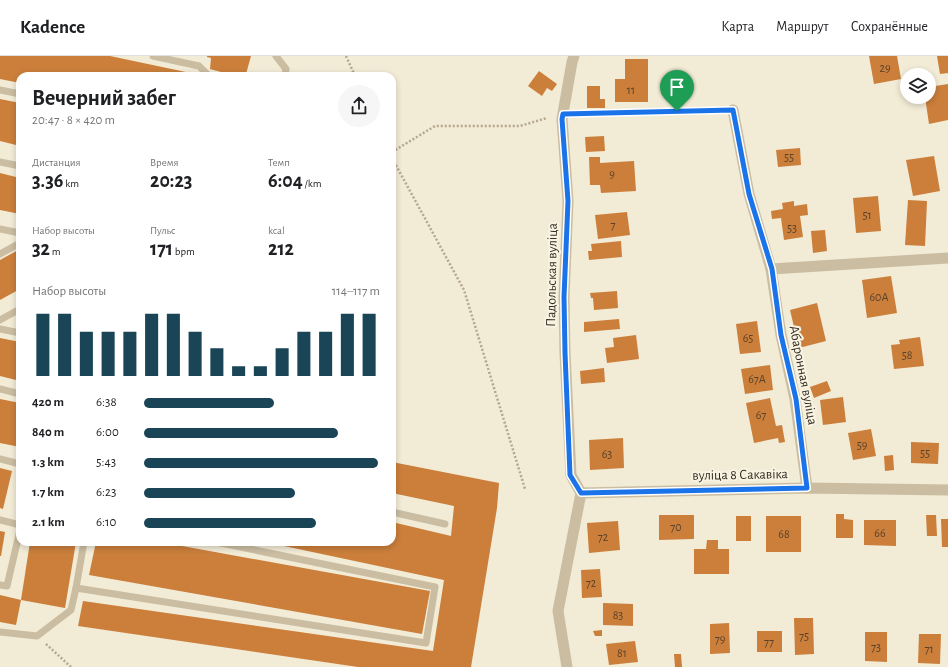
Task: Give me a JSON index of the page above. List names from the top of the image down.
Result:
{
  "streets": {
    "street": ["Падольская вуліца", "Абаронная вуліца", "вуліца 8 Сакавіка"]
  },
  "crossings": [
    ["Падольская вуліца", "вуліца 8 Сакавіка"],
    ["Абаронная вуліца", "вуліца 8 Сакавіка"]
  ],
  "house_numbers": [
    "29",
    "11",
    "55",
    "9",
    "51",
    "7",
    "53",
    "60А",
    "65",
    "58",
    "67А",
    "67",
    "59",
    "55",
    "63",
    "70",
    "66",
    "68",
    "72",
    "72",
    "83",
    "75",
    "79",
    "77",
    "73",
    "71",
    "81"
  ],
  "page": {
    "header": "Kadence",
    "nav": ["Карта", "Маршрут", "Сохранённые"],
    "heading": ["Вечерний забег", "20:47 · 8 × 420 m"],
    "stats": [
      ["Дистанция", "3.36 km"],
      ["Время", "20:23"],
      ["Темп", "6:04 /km"],
      ["Набор высоты", "32 m"],
      ["Пульс", "171 bpm"],
      ["kcal", "212"]
    ],
    "chart": ["Набор высоты", "114–117 m"],
    "list": [
      {
        "name": "420 m",
        "note": "6:38"
      },
      {
        "name": "840 m",
        "note": "6:00"
      },
      {
        "name": "1.3 km",
        "note": "5:43"
      },
      {
        "name": "1.7 km",
        "note": "6:23"
      },
      {
        "name": "2.1 km",
        "note": "6:10"
      }
    ]
  }
}
